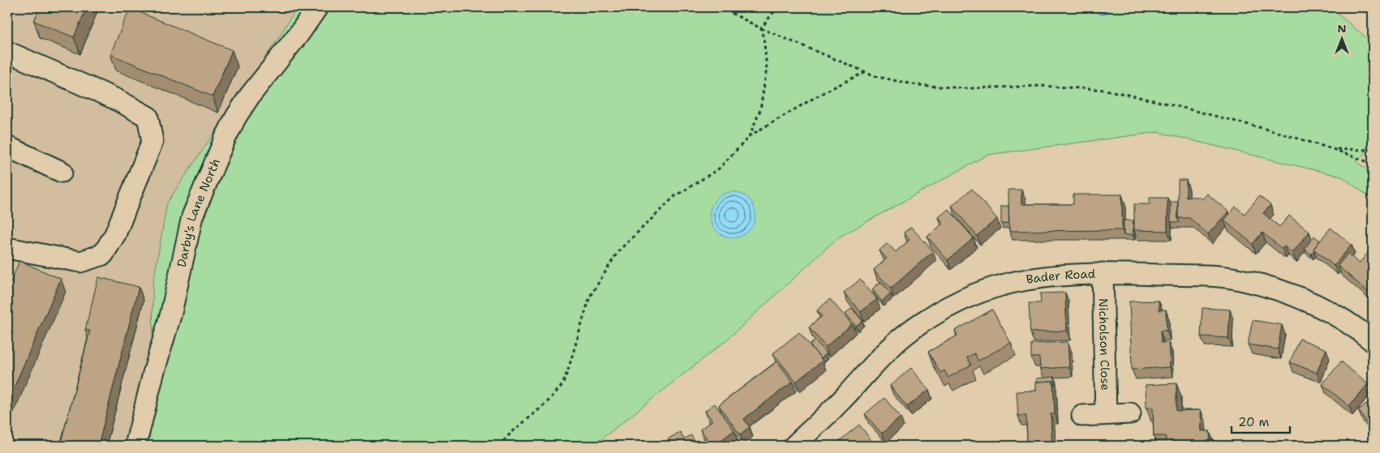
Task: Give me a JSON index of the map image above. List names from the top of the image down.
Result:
{
  "streets": {
    "street": ["Darby's Lane North", "Bader Road", "Nicholson Close"]
  },
  "crossings": [
    ["Bader Road", "Nicholson Close"]
  ],
  "scale_bar": "20 m",
  "north": "top"
}
